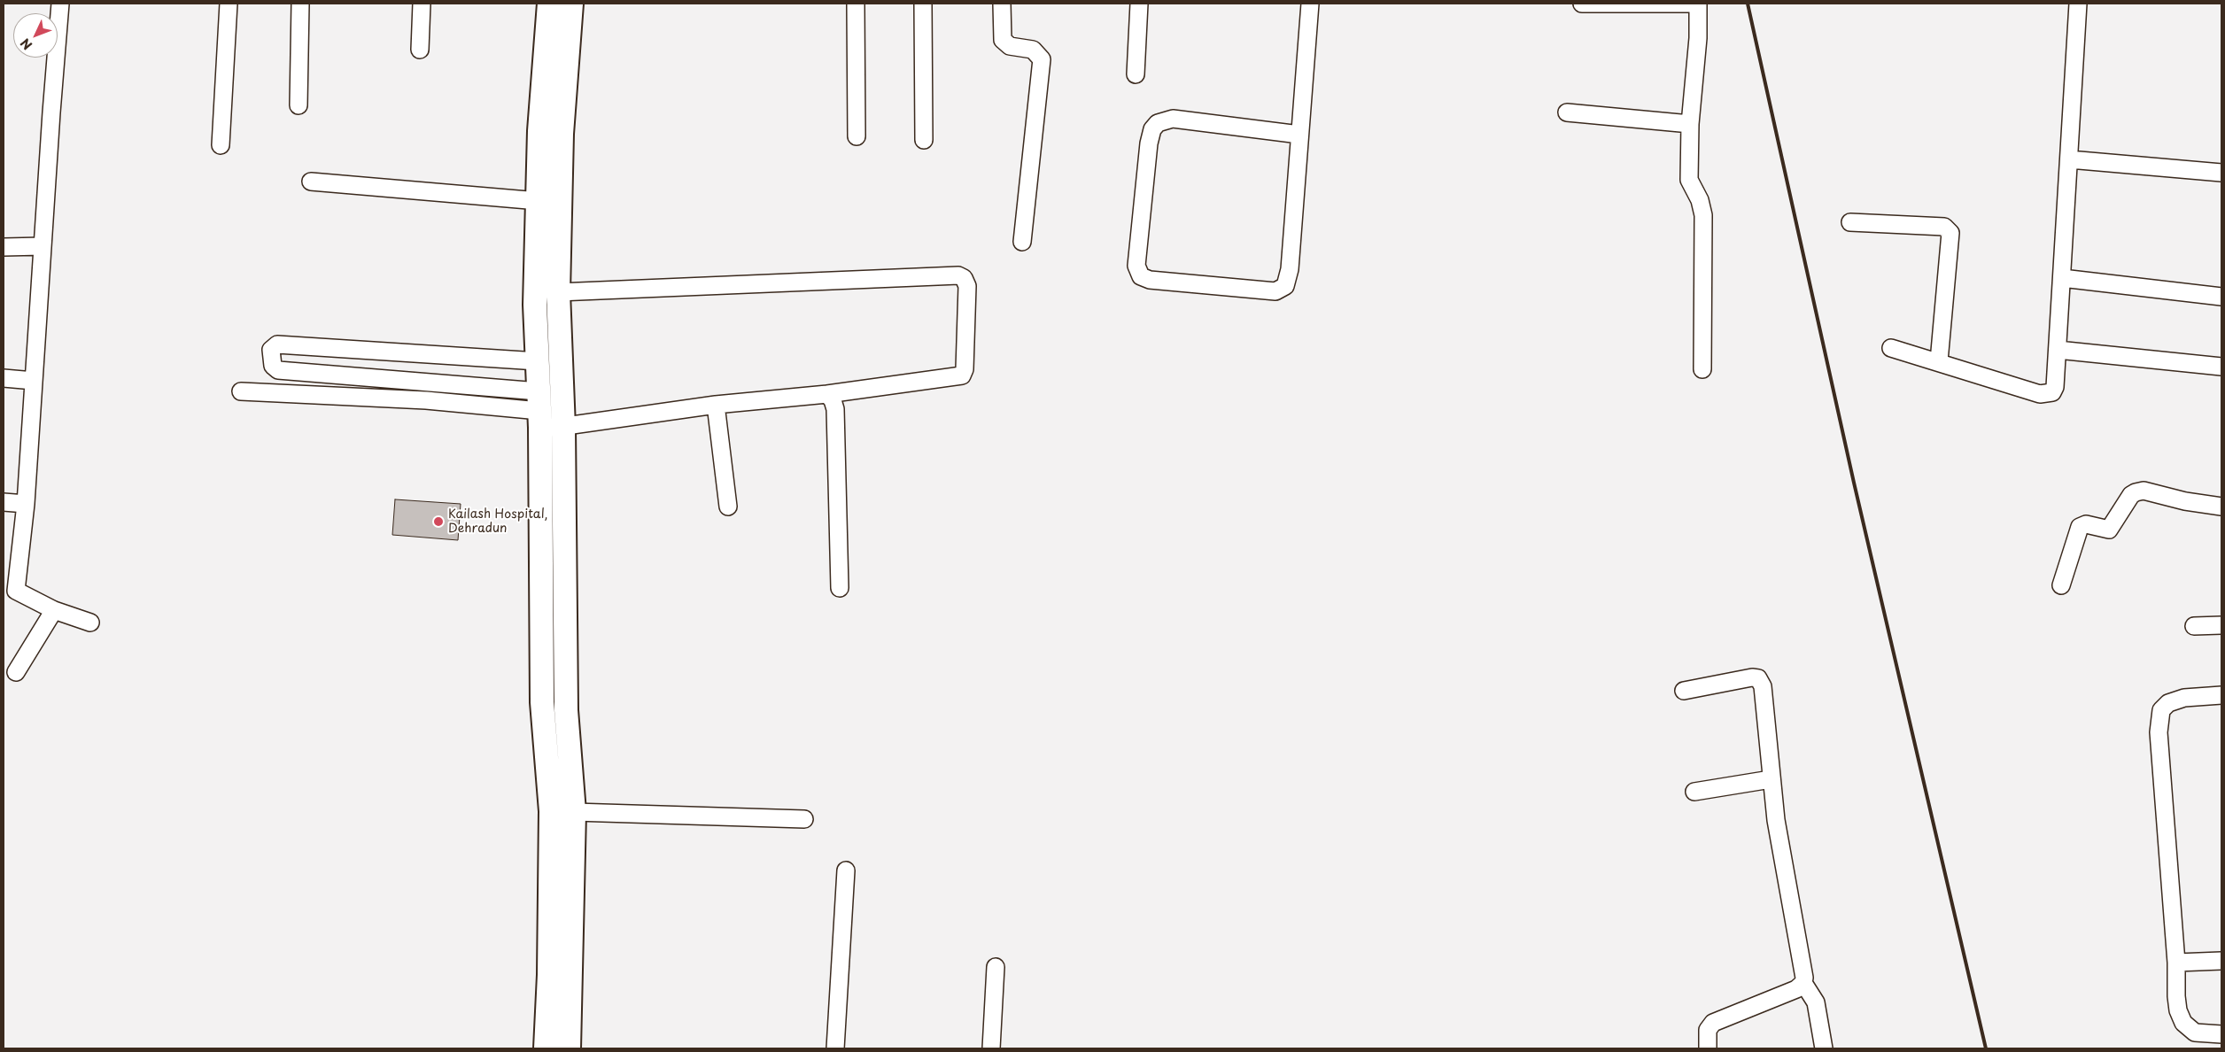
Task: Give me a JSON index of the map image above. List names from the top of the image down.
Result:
{
  "places": ["Kailash Hospital, Dehradun"],
  "north": "bottom left"
}
